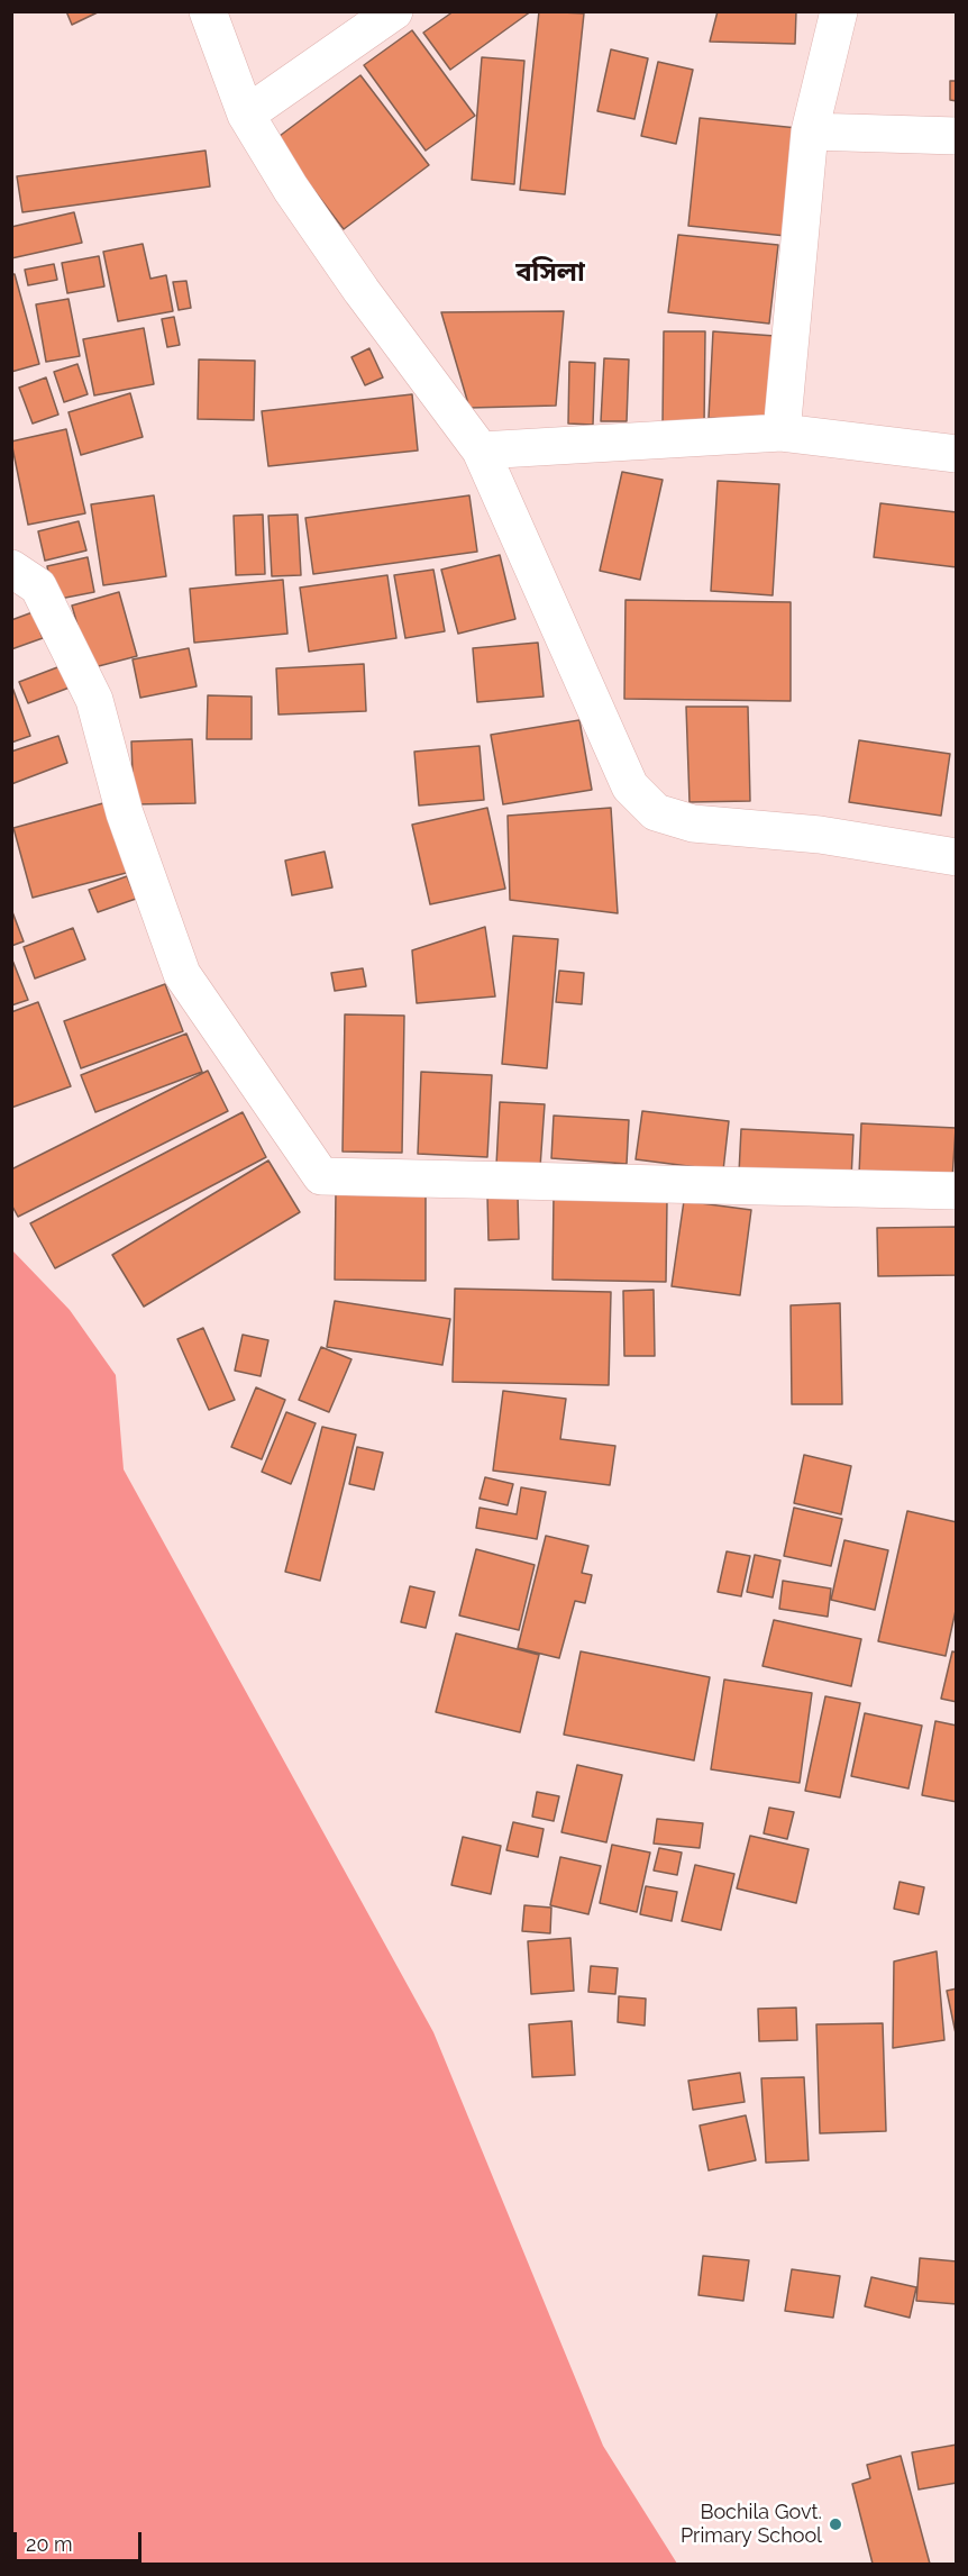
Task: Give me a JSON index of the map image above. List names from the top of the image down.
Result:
{
  "districts": ["বসিলা"],
  "places": ["Bochila Govt. Primary School"],
  "scale_bar": "20 m"
}
